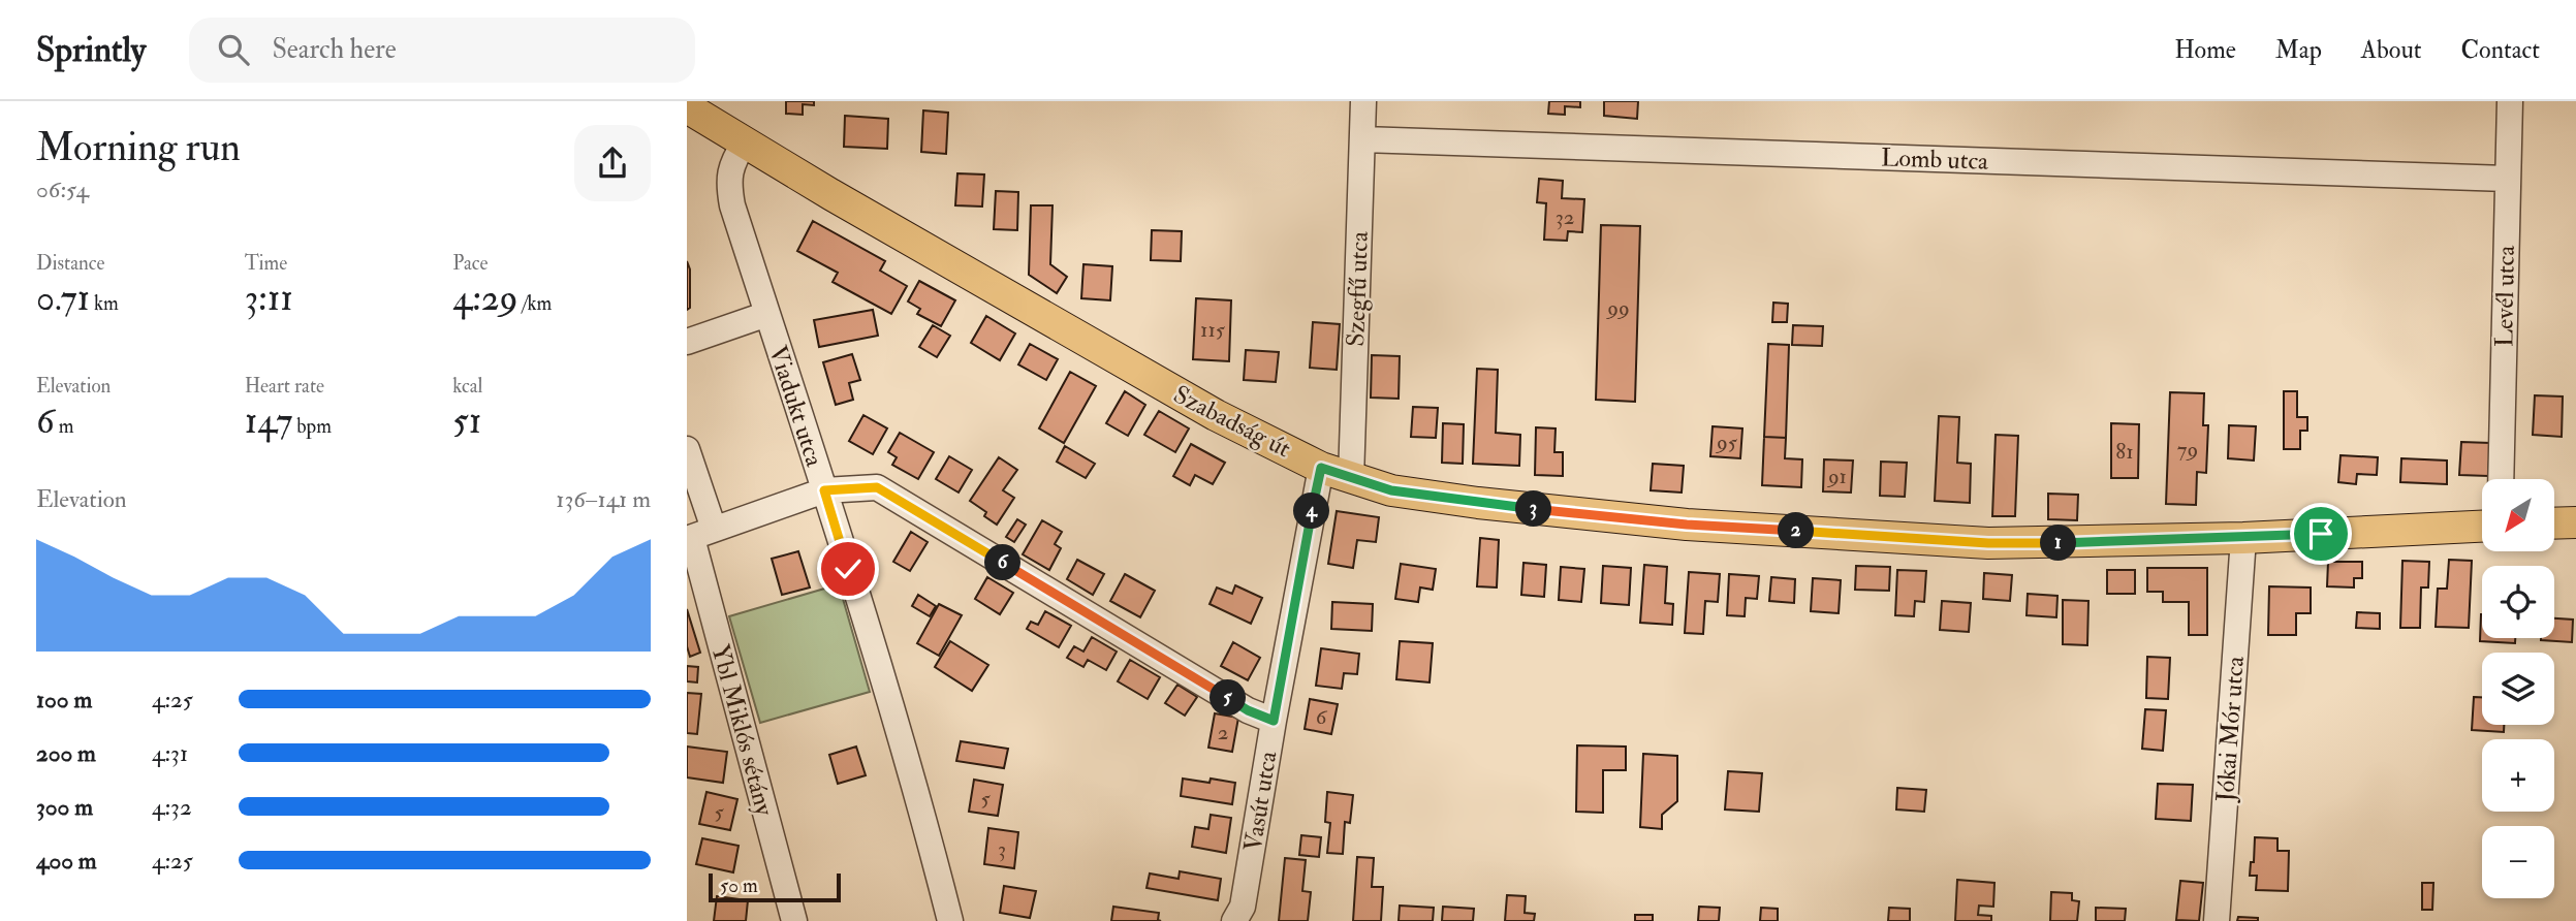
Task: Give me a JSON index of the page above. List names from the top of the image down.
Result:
{
  "streets": {
    "main road": ["Szabadság út"],
    "street": [
      "Lomb utca",
      "Szegfű utca",
      "Levél utca",
      "Viadukt utca",
      "Jókai Mór utca",
      "Ybl Miklós sétány",
      "Vasút utca"
    ]
  },
  "crossings": [
    ["Lomb utca", "Szegfű utca"],
    ["Lomb utca", "Levél utca"],
    ["Szegfű utca", "Szabadság út"],
    ["Viadukt utca", "Szabadság út"],
    ["Szabadság út", "Jókai Mór utca"],
    ["Szabadság út", "Vasút utca"]
  ],
  "house_numbers": [
    "32",
    "99",
    "115",
    "95",
    "79",
    "81",
    "91",
    "6",
    "2",
    "5",
    "5",
    "3"
  ],
  "scale_bar": "50 m",
  "north": "bottom left",
  "page": {
    "header": "Sprintly",
    "search": "Search here",
    "nav": [
      "Home",
      "Map",
      "About",
      "Contact"
    ],
    "heading": ["Morning run", "06:54"],
    "stats": [
      ["Distance", "0.71 km"],
      ["Time", "3:11"],
      ["Pace", "4:29 /km"],
      ["Elevation", "6 m"],
      ["Heart rate", "147 bpm"],
      ["kcal", "51"]
    ],
    "chart": ["Elevation", "136–141 m"],
    "map_buttons": ["+", "−"],
    "pins": [
      "3",
      "4",
      "2",
      "1",
      "6",
      "5"
    ],
    "list": [
      {
        "name": "100 m",
        "note": "4:25"
      },
      {
        "name": "200 m",
        "note": "4:31"
      },
      {
        "name": "300 m",
        "note": "4:32"
      },
      {
        "name": "400 m",
        "note": "4:25"
      }
    ],
    "scale": "50 m"
  }
}
